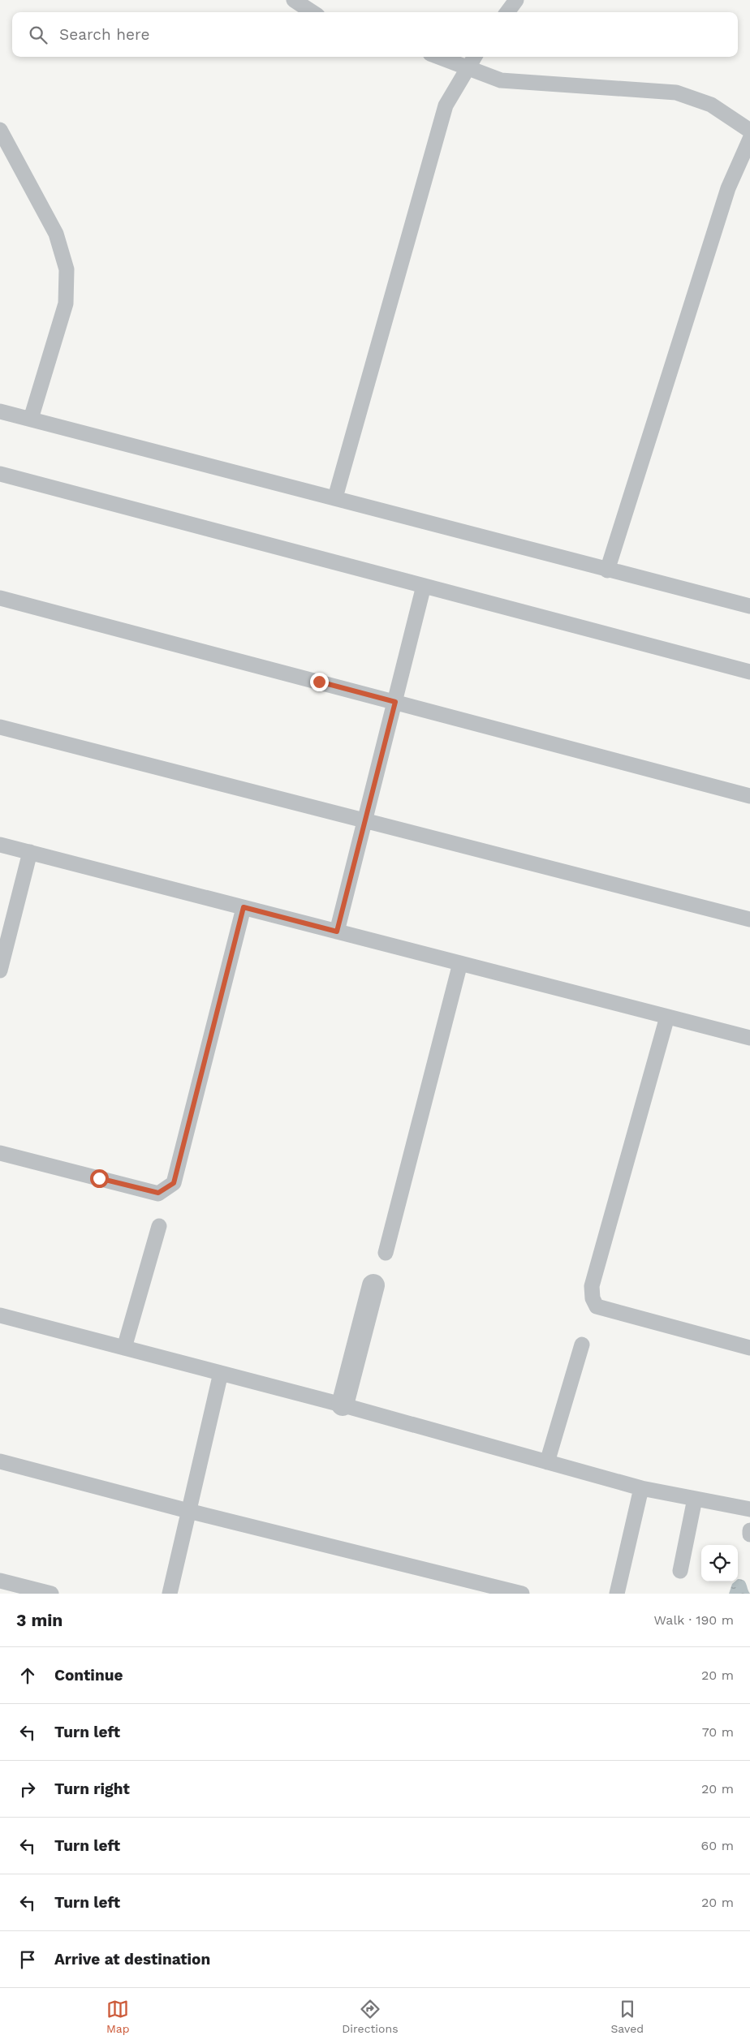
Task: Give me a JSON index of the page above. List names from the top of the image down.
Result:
{
  "page": {
    "search": "Search here",
    "heading": ["3 min", "Walk · 190 m"],
    "list": [
      ["Continue", "20 m"],
      ["Turn left", "70 m"],
      ["Turn right", "20 m"],
      ["Turn left", "60 m"],
      ["Turn left", "20 m"],
      "Arrive at destination"
    ],
    "nav": ["Map", "Directions", "Saved"]
  }
}
